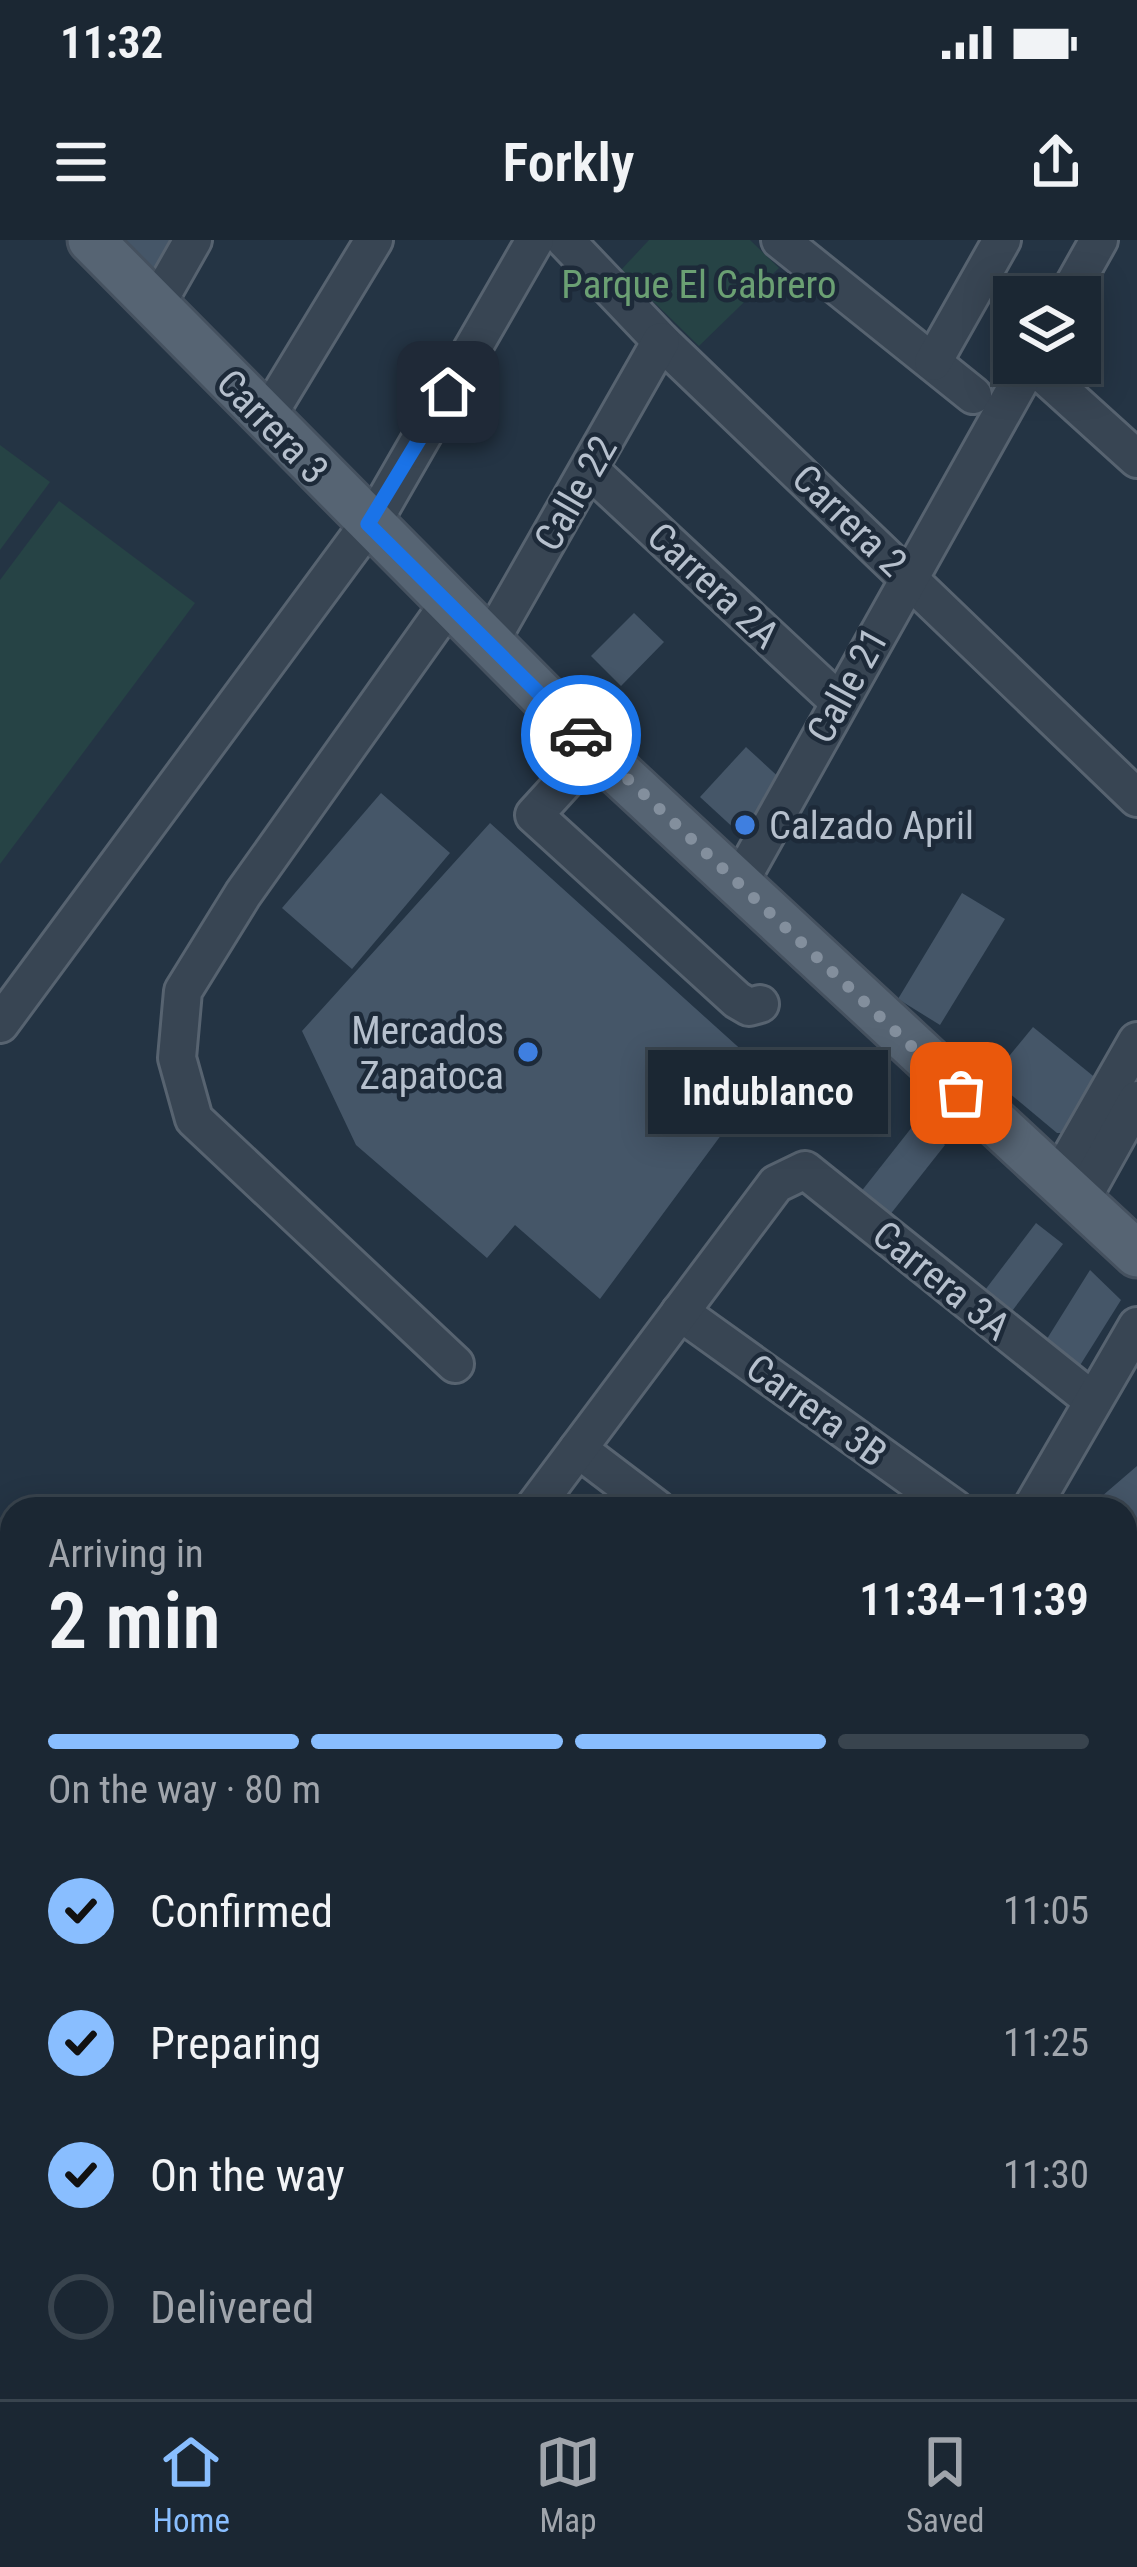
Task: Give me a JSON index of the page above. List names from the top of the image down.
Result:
{
  "streets": {
    "main road": ["Carrera 3"],
    "street": [
      "Calle 22",
      "Carrera 2",
      "Carrera 2A",
      "Calle 21",
      "Carrera 3A",
      "Carrera 3B"
    ]
  },
  "crossings": [
    ["Carrera 3", "Calle 22"],
    ["Carrera 3", "Calle 21"],
    ["Calle 22", "Carrera 2"],
    ["Calle 22", "Carrera 2A"],
    ["Carrera 2", "Calle 21"],
    ["Carrera 2A", "Calle 21"],
    ["Carrera 3A", "Carrera 3B"]
  ],
  "parks": ["Parque El Cabrero"],
  "places": ["Calzado April", "Mercados Zapatoca", "Indublanco"],
  "page": {
    "status": "11:32",
    "header": "Forkly",
    "bubble": "Indublanco",
    "heading": ["2 min", "Arriving in", "11:34–11:39"],
    "bar": "On the way · 80 m",
    "list": [
      ["Confirmed", "11:05"],
      ["Preparing", "11:25"],
      ["On the way", "11:30"],
      "Delivered"
    ],
    "tabs": ["Home", "Map", "Saved"]
  }
}
